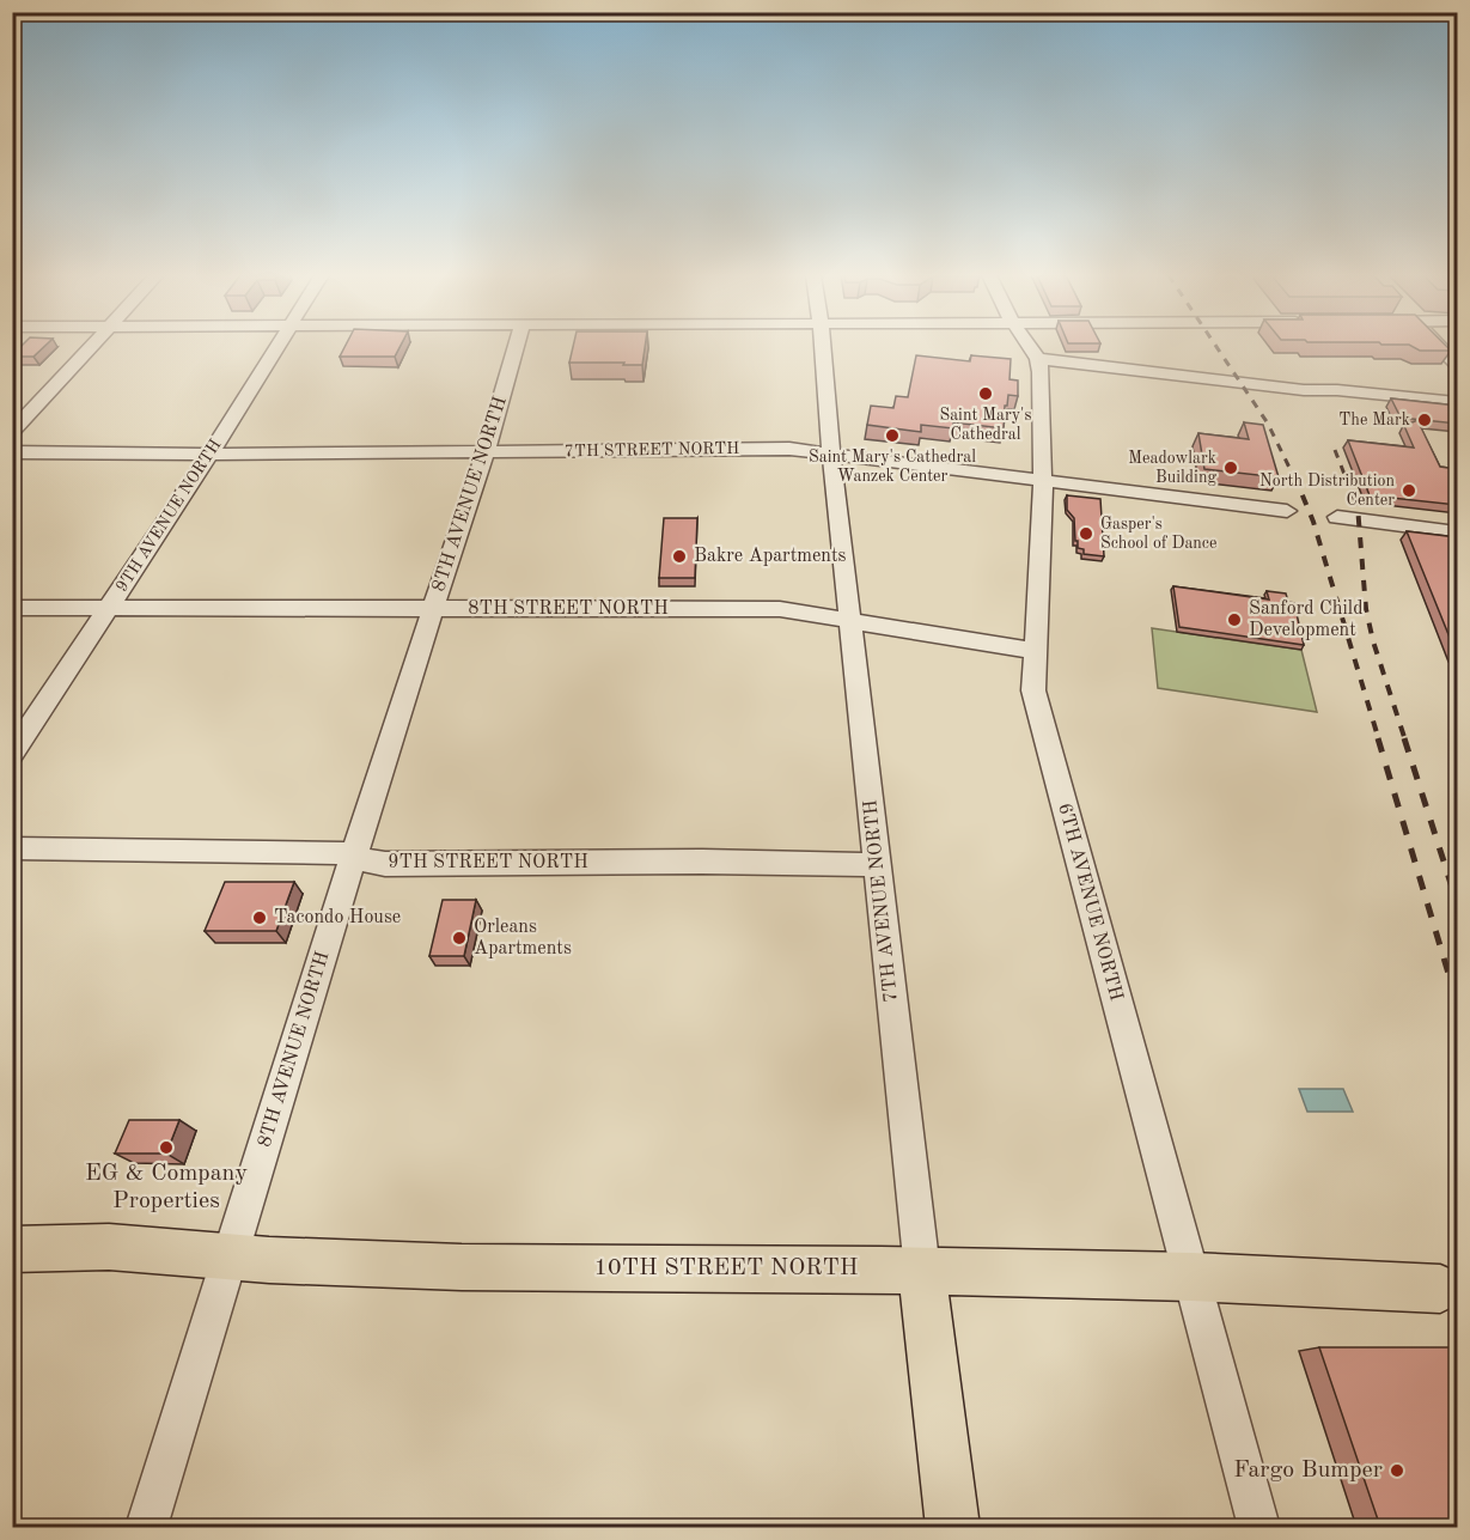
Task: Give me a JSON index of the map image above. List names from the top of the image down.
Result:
{
  "streets": {
    "main road": ["7TH AVENUE NORTH", "10TH STREET NORTH"],
    "street": [
      "7TH STREET NORTH",
      "8TH AVENUE NORTH",
      "9TH AVENUE NORTH",
      "8TH STREET NORTH",
      "9TH STREET NORTH",
      "6TH AVENUE NORTH"
    ]
  },
  "crossings": [
    ["7TH STREET NORTH", "8TH AVENUE NORTH"],
    ["7TH STREET NORTH", "9TH AVENUE NORTH"],
    ["7TH STREET NORTH", "7TH AVENUE NORTH"],
    ["7TH STREET NORTH", "6TH AVENUE NORTH"],
    ["8TH AVENUE NORTH", "8TH STREET NORTH"],
    ["8TH AVENUE NORTH", "9TH STREET NORTH"],
    ["8TH AVENUE NORTH", "10TH STREET NORTH"],
    ["9TH AVENUE NORTH", "8TH STREET NORTH"],
    ["8TH STREET NORTH", "7TH AVENUE NORTH"],
    ["8TH STREET NORTH", "6TH AVENUE NORTH"],
    ["9TH STREET NORTH", "7TH AVENUE NORTH"],
    ["7TH AVENUE NORTH", "10TH STREET NORTH"],
    ["6TH AVENUE NORTH", "10TH STREET NORTH"]
  ],
  "places": [
    "Saint Mary's Cathedral",
    "The Mark",
    "Saint Mary's Cathedral Wanzek Center",
    "Meadowlark Building",
    "North Distribution Center",
    "Gasper's School of Dance",
    "Bakre Apartments",
    "Sanford Child Development",
    "Tacondo House",
    "Orleans Apartments",
    "EG & Company Properties",
    "Fargo Bumper"
  ]
}
